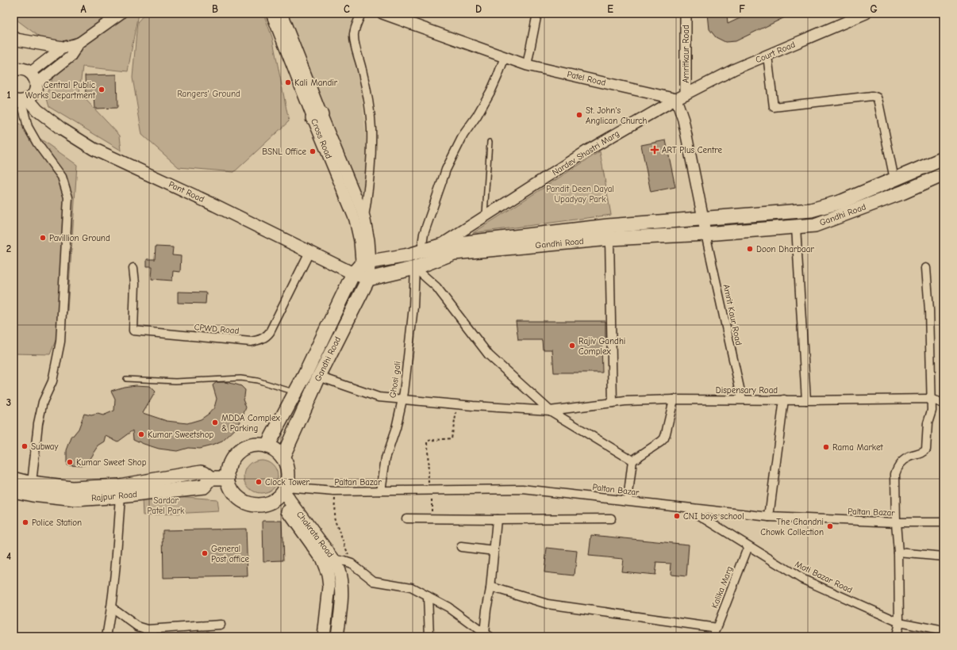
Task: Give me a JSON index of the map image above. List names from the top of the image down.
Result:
{
  "streets": {
    "main road": [
      "Pant Road",
      "Gandhi Road",
      "Rajpur Road",
      "Chakrata Road"
    ],
    "street": [
      "Court Road",
      "Amritkaur Road",
      "Patel Road",
      "Cross Road",
      "Nardev Shastri Marg",
      "Amrit Kaur Road",
      "CPWD Road",
      "Ghosi gali",
      "Dispensary Road",
      "Paltan Bazar",
      "Moti Bazar Road",
      "Kalika Marg"
    ]
  },
  "crossings": [
    ["Court Road", "Amritkaur Road"],
    ["Court Road", "Patel Road"],
    ["Court Road", "Nardev Shastri Marg"],
    ["Amritkaur Road", "Patel Road"],
    ["Amritkaur Road", "Nardev Shastri Marg"],
    ["Patel Road", "Nardev Shastri Marg"],
    ["Cross Road", "Pant Road"],
    ["Cross Road", "Gandhi Road"],
    ["Nardev Shastri Marg", "Gandhi Road"],
    ["Pant Road", "Gandhi Road"],
    ["Pant Road", "CPWD Road"],
    ["Gandhi Road", "Amrit Kaur Road"],
    ["Gandhi Road", "Ghosi gali"],
    ["Gandhi Road", "Dispensary Road"],
    ["Gandhi Road", "Paltan Bazar"],
    ["Gandhi Road", "Rajpur Road"],
    ["Gandhi Road", "Chakrata Road"],
    ["Amrit Kaur Road", "Dispensary Road"],
    ["Ghosi gali", "Dispensary Road"],
    ["Ghosi gali", "Paltan Bazar"],
    ["Paltan Bazar", "Rajpur Road"],
    ["Paltan Bazar", "Chakrata Road"],
    ["Paltan Bazar", "Moti Bazar Road"],
    ["Rajpur Road", "Chakrata Road"],
    ["Moti Bazar Road", "Kalika Marg"]
  ],
  "parks": ["Rangers' Ground", "Pandit Deen Dayal Upadyay Park", "Sardar Patel Park"],
  "places": {
    "other": [
      "Kali Mandir",
      "Central Public Works Department",
      "St. John's Anglican Church",
      "BSNL Office",
      "Pavillion Ground",
      "Doon Dharbaar",
      "Rajiv Gandhi Complex",
      "MDDA Complex & Parking",
      "Kumar Sweetshop",
      "Subway",
      "Rama Market",
      "Kumar Sweet Shop",
      "Clock Tower",
      "CNI boys school",
      "Police Station",
      "The Chandni Chowk Collection",
      "General Post office"
    ],
    "health": ["ART Plus Centre"]
  },
  "grid": {
    "columns": [
      "A",
      "B",
      "C",
      "D",
      "E",
      "F",
      "G"
    ],
    "rows": [
      "1",
      "2",
      "3",
      "4"
    ]
  }
}
